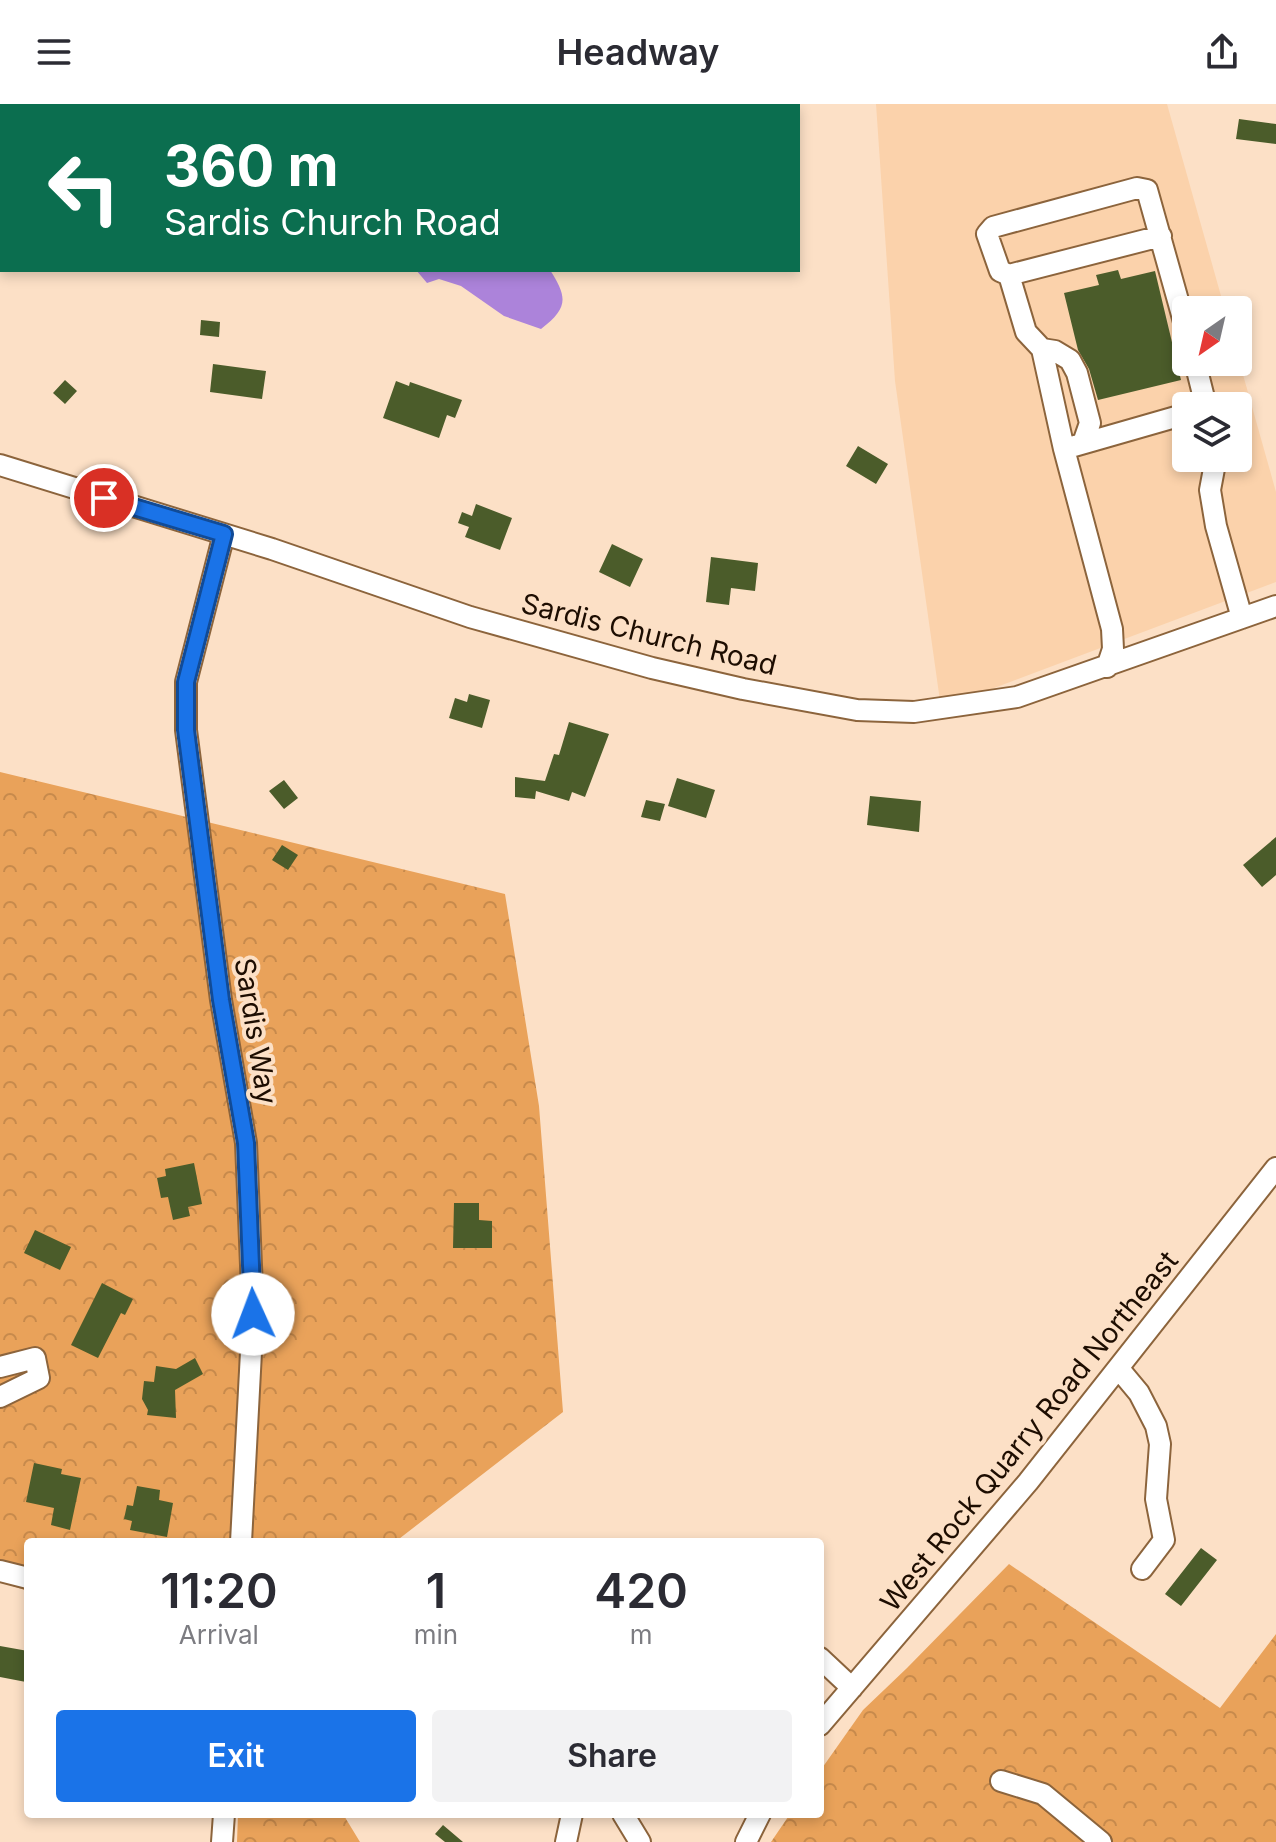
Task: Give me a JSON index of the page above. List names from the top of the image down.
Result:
{
  "streets": {
    "street": ["Sardis Church Road", "Sardis Way", "West Rock Quarry Road Northeast"]
  },
  "crossings": [
    ["Sardis Church Road", "Sardis Way"]
  ],
  "north": "bottom left",
  "page": {
    "header": "Headway",
    "turn": ["360 m", "Sardis Church Road"],
    "eta": [
      "11:20",
      "Arrival",
      "1",
      "min",
      "420",
      "m"
    ],
    "buttons": ["Exit", "Share"]
  }
}
